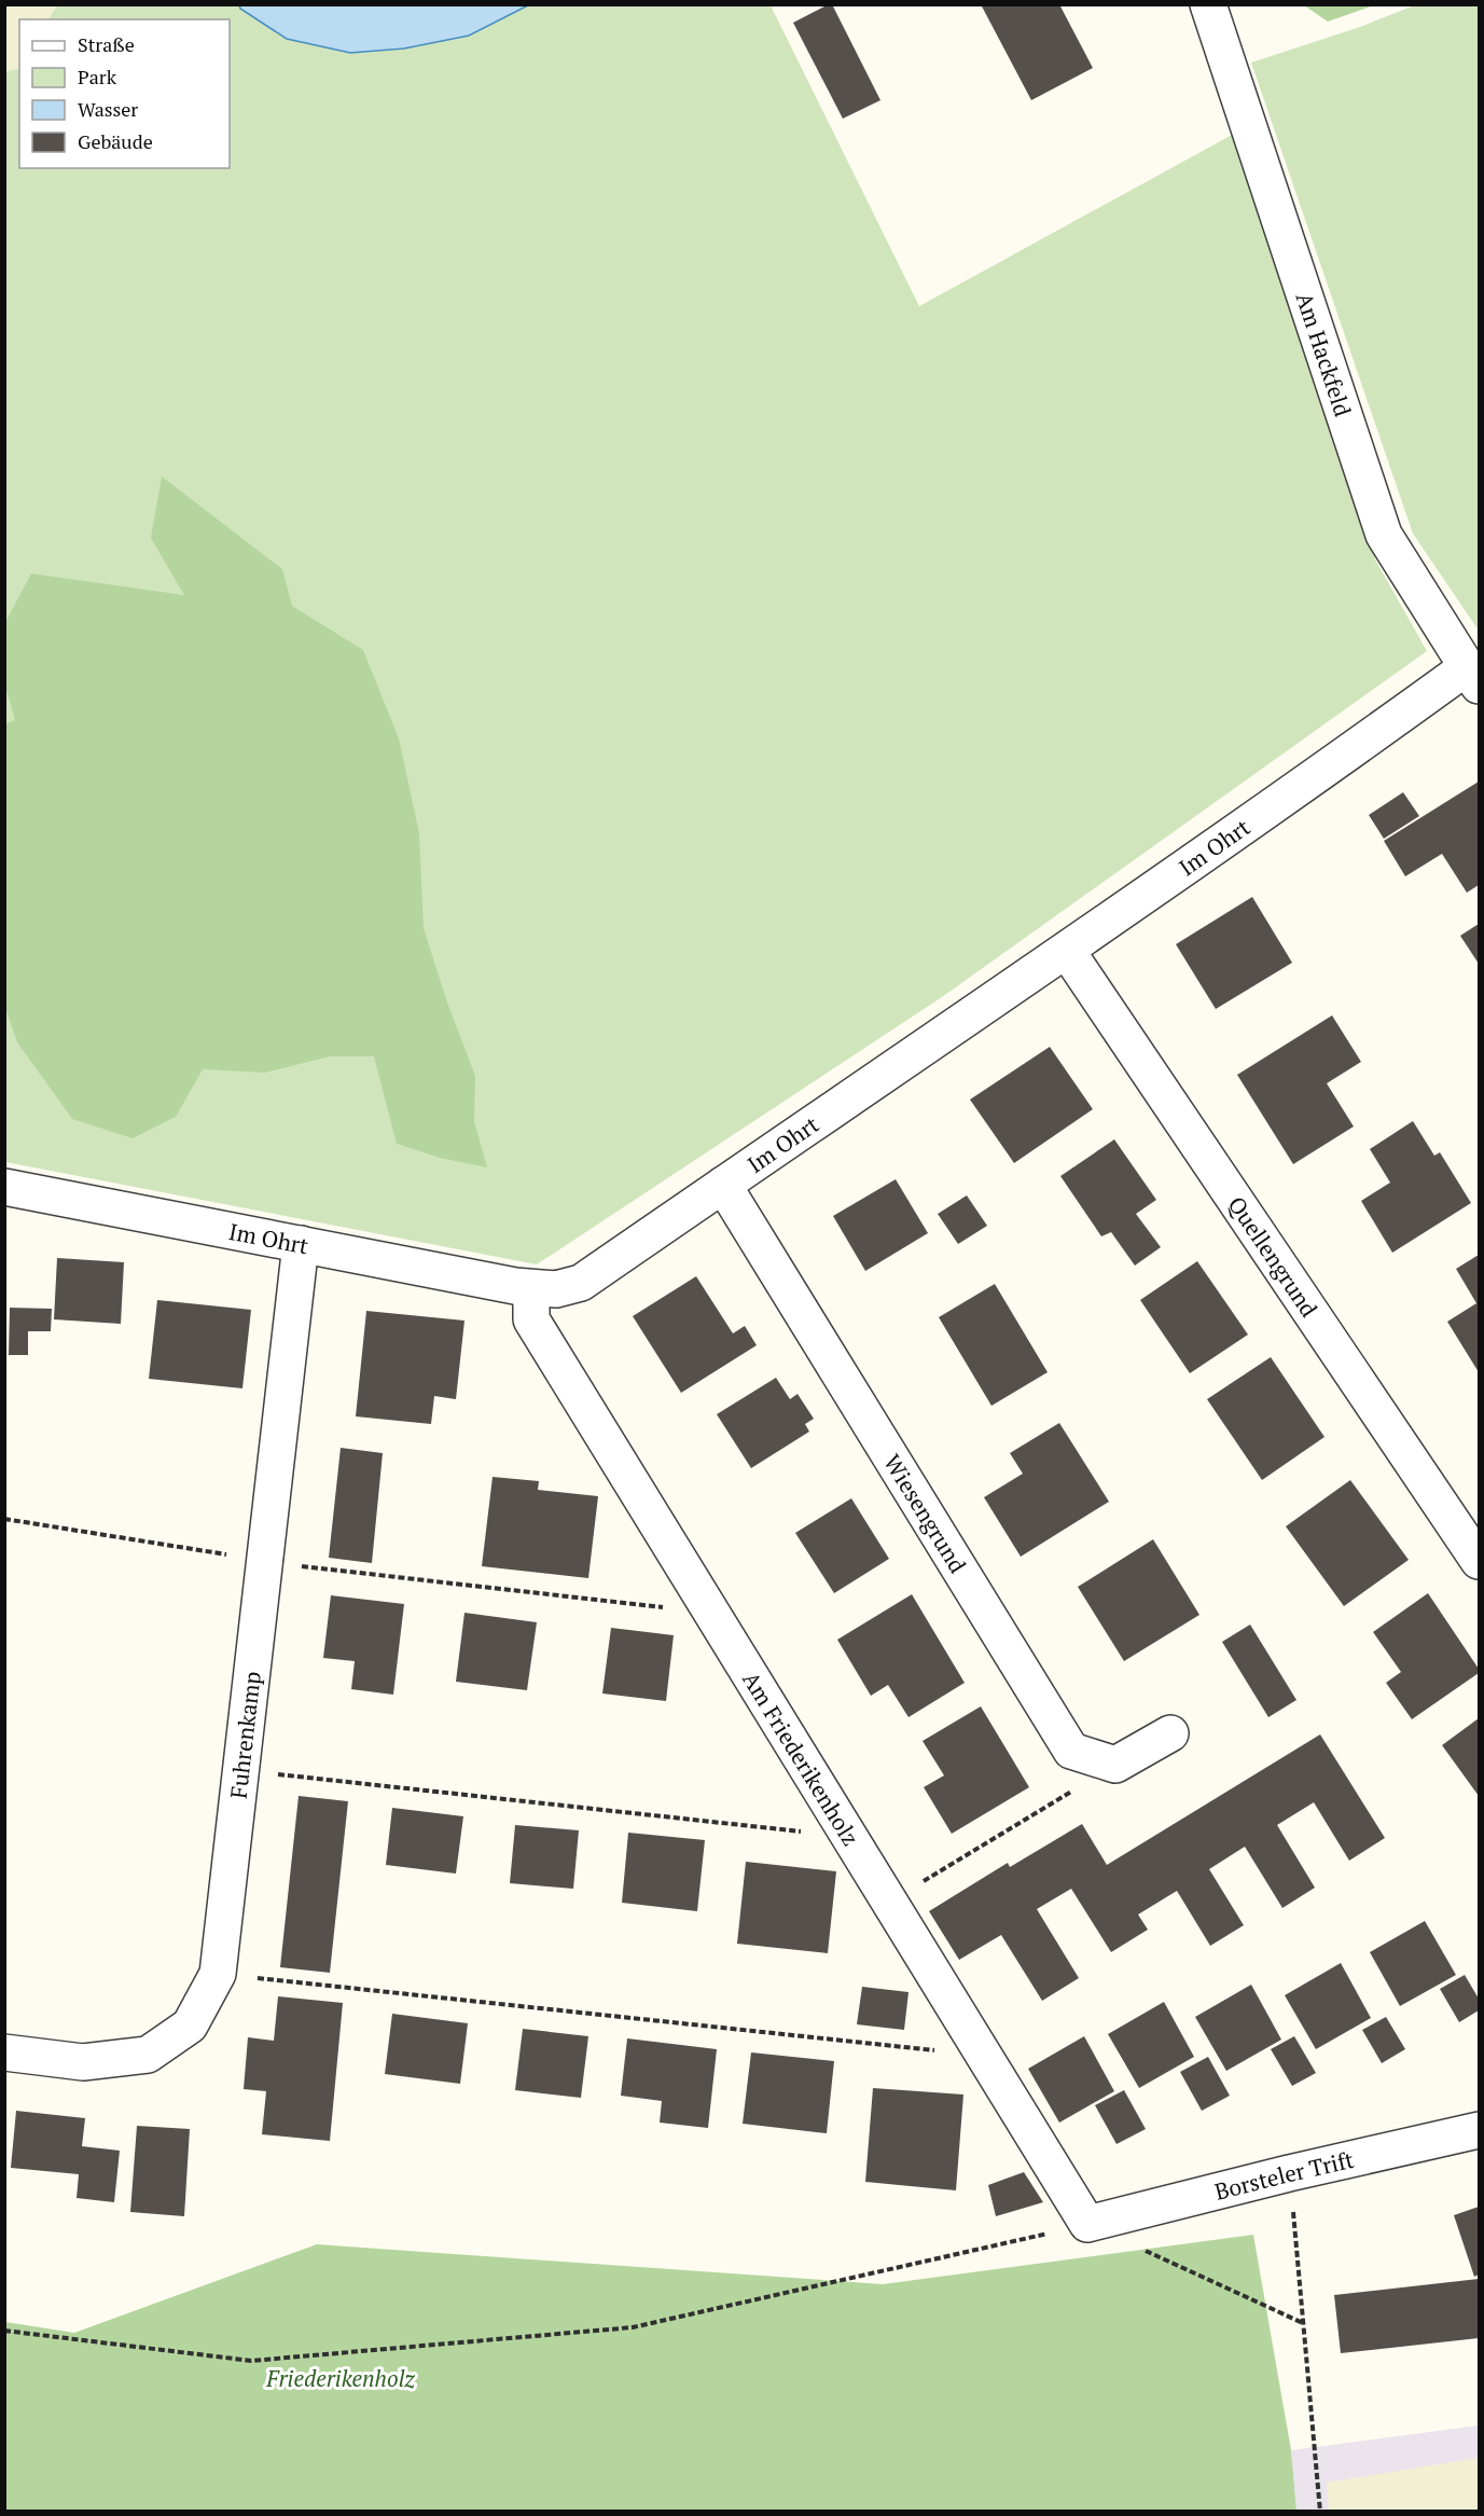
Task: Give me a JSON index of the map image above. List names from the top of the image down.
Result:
{
  "streets": {
    "street": [
      "Am Hackfeld",
      "Im Ohrt",
      "Quellengrund",
      "Wiesengrund",
      "Fuhrenkamp",
      "Am Friederikenholz",
      "Borsteler Trift"
    ]
  },
  "crossings": [
    ["Am Hackfeld", "Im Ohrt"],
    ["Im Ohrt", "Quellengrund"],
    ["Im Ohrt", "Wiesengrund"],
    ["Im Ohrt", "Fuhrenkamp"],
    ["Im Ohrt", "Am Friederikenholz"],
    ["Am Friederikenholz", "Borsteler Trift"]
  ],
  "parks": ["Friederikenholz"],
  "legend": [
    "Straße",
    "Park",
    "Wasser",
    "Gebäude"
  ]
}
